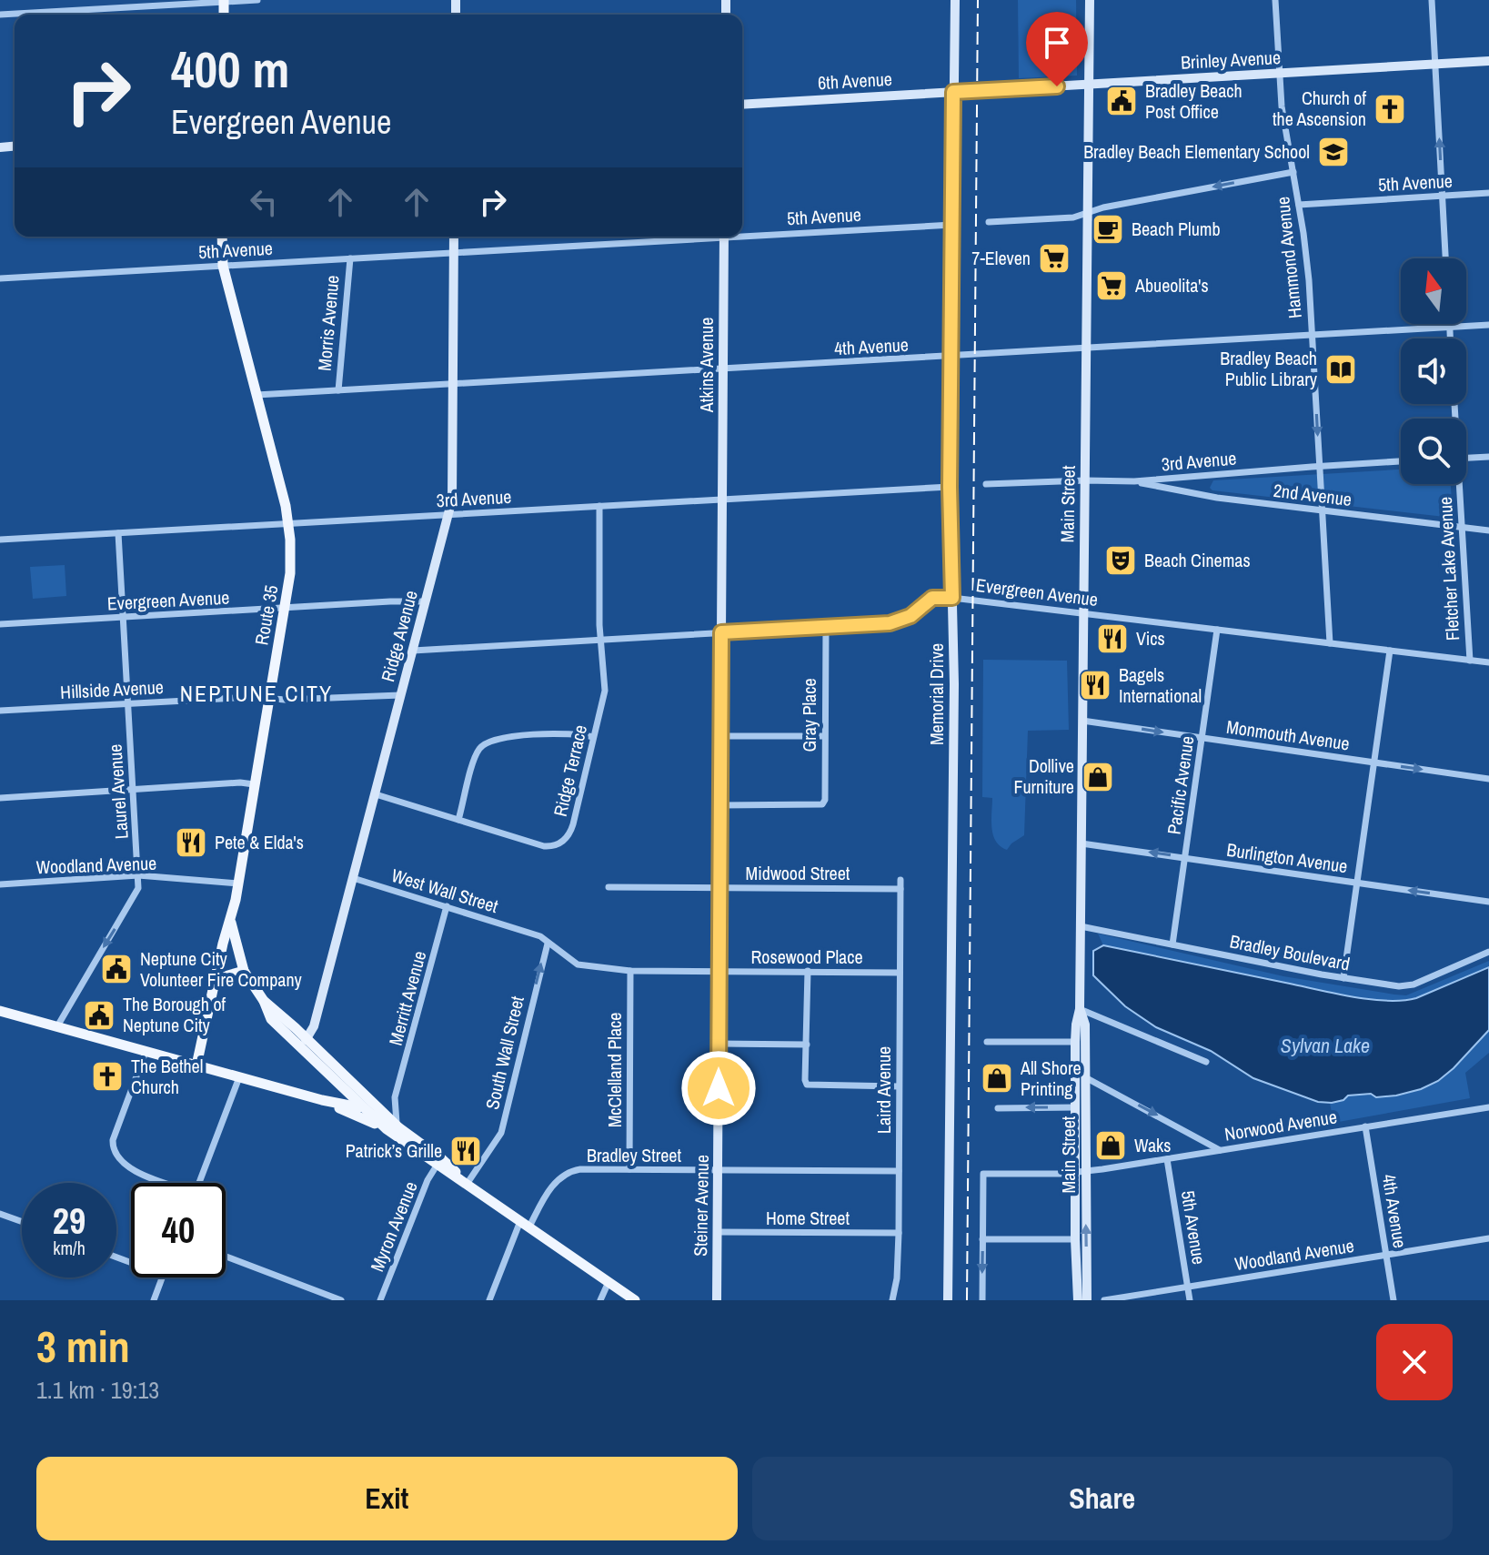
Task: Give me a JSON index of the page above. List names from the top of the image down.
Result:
{
  "streets": {
    "main road": ["Route 35"],
    "street": [
      "Brinley Avenue",
      "6th Avenue",
      "5th Avenue",
      "Hammond Avenue",
      "Morris Avenue",
      "4th Avenue",
      "Atkins Avenue",
      "3rd Avenue",
      "2nd Avenue",
      "Main Street",
      "Fletcher Lake Avenue",
      "Evergreen Avenue",
      "Ridge Avenue",
      "Hillside Avenue",
      "Memorial Drive",
      "Gray Place",
      "Monmouth Avenue",
      "Ridge Terrace",
      "Pacific Avenue",
      "Laurel Avenue",
      "Burlington Avenue",
      "Woodland Avenue",
      "Midwood Street",
      "West Wall Street",
      "Bradley Boulevard",
      "Rosewood Place",
      "Merritt Avenue",
      "South Wall Street",
      "McClelland Place",
      "Laird Avenue",
      "Norwood Avenue",
      "Bradley Street",
      "Steiner Avenue",
      "Home Street",
      "Myron Avenue"
    ]
  },
  "crossings": [
    ["Brinley Avenue", "6th Avenue"],
    ["Brinley Avenue", "Hammond Avenue"],
    ["Brinley Avenue", "Main Street"],
    ["6th Avenue", "Memorial Drive"],
    ["5th Avenue", "Hammond Avenue"],
    ["5th Avenue", "Morris Avenue"],
    ["5th Avenue", "Route 35"],
    ["5th Avenue", "Ridge Avenue"],
    ["5th Avenue", "Memorial Drive"],
    ["5th Avenue", "Woodland Avenue"],
    ["5th Avenue", "Norwood Avenue"],
    ["Hammond Avenue", "4th Avenue"],
    ["Hammond Avenue", "3rd Avenue"],
    ["Hammond Avenue", "2nd Avenue"],
    ["Hammond Avenue", "Evergreen Avenue"],
    ["Morris Avenue", "4th Avenue"],
    ["4th Avenue", "Atkins Avenue"],
    ["4th Avenue", "Main Street"],
    ["4th Avenue", "Route 35"],
    ["4th Avenue", "Ridge Avenue"],
    ["4th Avenue", "Memorial Drive"],
    ["4th Avenue", "Woodland Avenue"],
    ["4th Avenue", "Norwood Avenue"],
    ["Atkins Avenue", "3rd Avenue"],
    ["Atkins Avenue", "Steiner Avenue"],
    ["3rd Avenue", "2nd Avenue"],
    ["3rd Avenue", "Main Street"],
    ["3rd Avenue", "Route 35"],
    ["3rd Avenue", "Ridge Avenue"],
    ["3rd Avenue", "Memorial Drive"],
    ["3rd Avenue", "Ridge Terrace"],
    ["3rd Avenue", "Laurel Avenue"],
    ["3rd Avenue", "Steiner Avenue"],
    ["2nd Avenue", "Fletcher Lake Avenue"],
    ["Main Street", "Evergreen Avenue"],
    ["Main Street", "Monmouth Avenue"],
    ["Main Street", "Burlington Avenue"],
    ["Main Street", "Bradley Boulevard"],
    ["Main Street", "Norwood Avenue"],
    ["Fletcher Lake Avenue", "Evergreen Avenue"],
    ["Evergreen Avenue", "Route 35"],
    ["Evergreen Avenue", "Ridge Avenue"],
    ["Evergreen Avenue", "Memorial Drive"],
    ["Evergreen Avenue", "Gray Place"],
    ["Evergreen Avenue", "Ridge Terrace"],
    ["Evergreen Avenue", "Pacific Avenue"],
    ["Evergreen Avenue", "Laurel Avenue"],
    ["Evergreen Avenue", "Steiner Avenue"],
    ["Route 35", "Hillside Avenue"],
    ["Route 35", "Woodland Avenue"],
    ["Ridge Avenue", "Hillside Avenue"],
    ["Ridge Avenue", "Ridge Terrace"],
    ["Ridge Avenue", "West Wall Street"],
    ["Hillside Avenue", "Laurel Avenue"],
    ["Gray Place", "Steiner Avenue"],
    ["Monmouth Avenue", "Pacific Avenue"],
    ["Pacific Avenue", "Burlington Avenue"],
    ["Pacific Avenue", "Bradley Boulevard"],
    ["Laurel Avenue", "Woodland Avenue"],
    ["Midwood Street", "Laird Avenue"],
    ["Midwood Street", "Steiner Avenue"],
    ["West Wall Street", "Rosewood Place"],
    ["West Wall Street", "Merritt Avenue"],
    ["West Wall Street", "South Wall Street"],
    ["Rosewood Place", "South Wall Street"],
    ["Rosewood Place", "McClelland Place"],
    ["Rosewood Place", "Laird Avenue"],
    ["Rosewood Place", "Steiner Avenue"],
    ["McClelland Place", "Bradley Street"],
    ["Laird Avenue", "Bradley Street"],
    ["Laird Avenue", "Home Street"],
    ["Bradley Street", "Steiner Avenue"],
    ["Steiner Avenue", "Home Street"]
  ],
  "one_way": ["Monmouth Avenue", "Burlington Avenue", "South Wall Street"],
  "districts": ["NEPTUNE CITY"],
  "water": ["Sylvan Lake"],
  "places": {
    "public building": ["Bradley Beach Post Office", "Neptune City Volunteer Fire Company", "The Borough of Neptune City"],
    "church": ["Church of the Ascension", "The Bethel Church"],
    "school or university": ["Bradley Beach Elementary School"],
    "cafe": ["Beach Plumb"],
    "supermarket": ["7-Eleven", "Abueolita's"],
    "library": ["Bradley Beach Public Library"],
    "theatre": ["Beach Cinemas"],
    "restaurant": [
      "Vics",
      "Bagels International",
      "Pete & Elda's",
      "Patrick’s Grille"
    ],
    "shop": ["Dollive Furniture", "All Shore Printing", "Waks"]
  },
  "north": "top",
  "page": {
    "turn": ["400 m", "Evergreen Avenue"],
    "speed": "29 km/h",
    "limit": "40",
    "heading": ["3 min", "1.1 km · 19:13"],
    "buttons": ["Exit", "Share"]
  }
}
